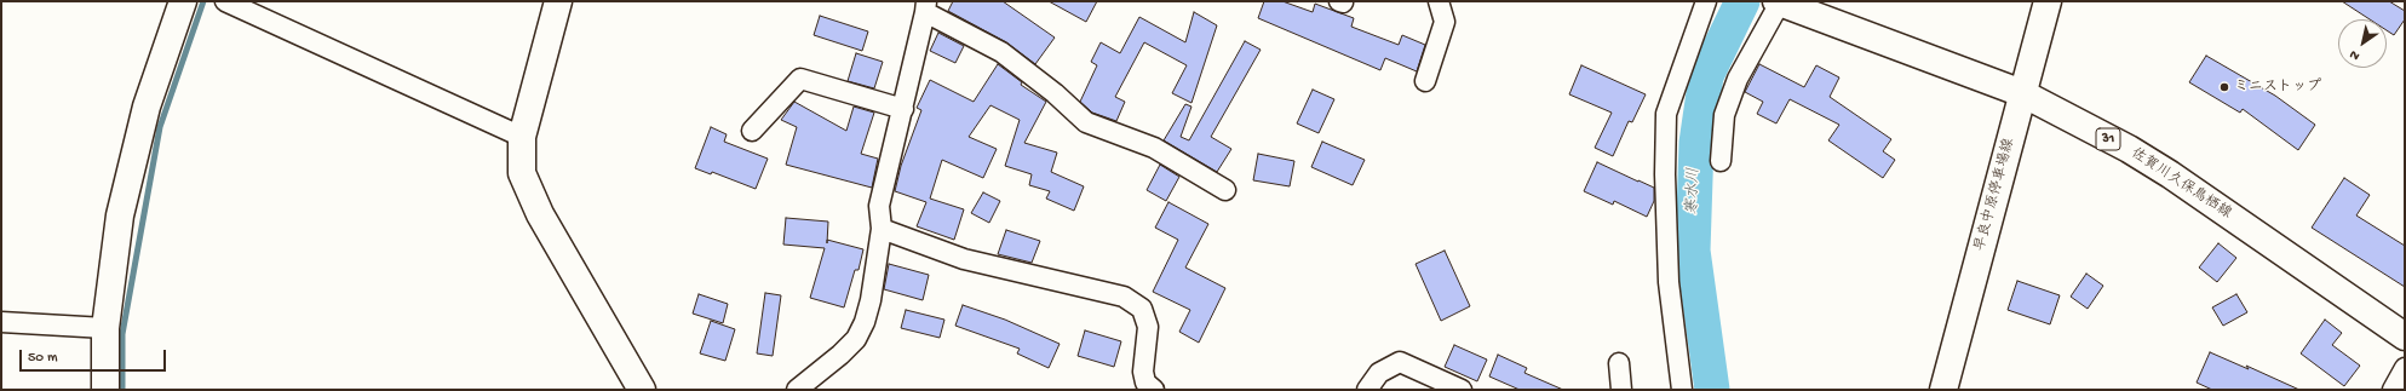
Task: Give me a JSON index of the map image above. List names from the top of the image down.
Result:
{
  "streets": {
    "main road": ["31", "佐賀川久保鳥栖線", "早良中原停車場線"]
  },
  "crossings": [
    ["佐賀川久保鳥栖線", "早良中原停車場線"]
  ],
  "water": ["寒水川"],
  "places": ["ミニストップ"],
  "scale_bar": "50 m",
  "north": "bottom left"
}
